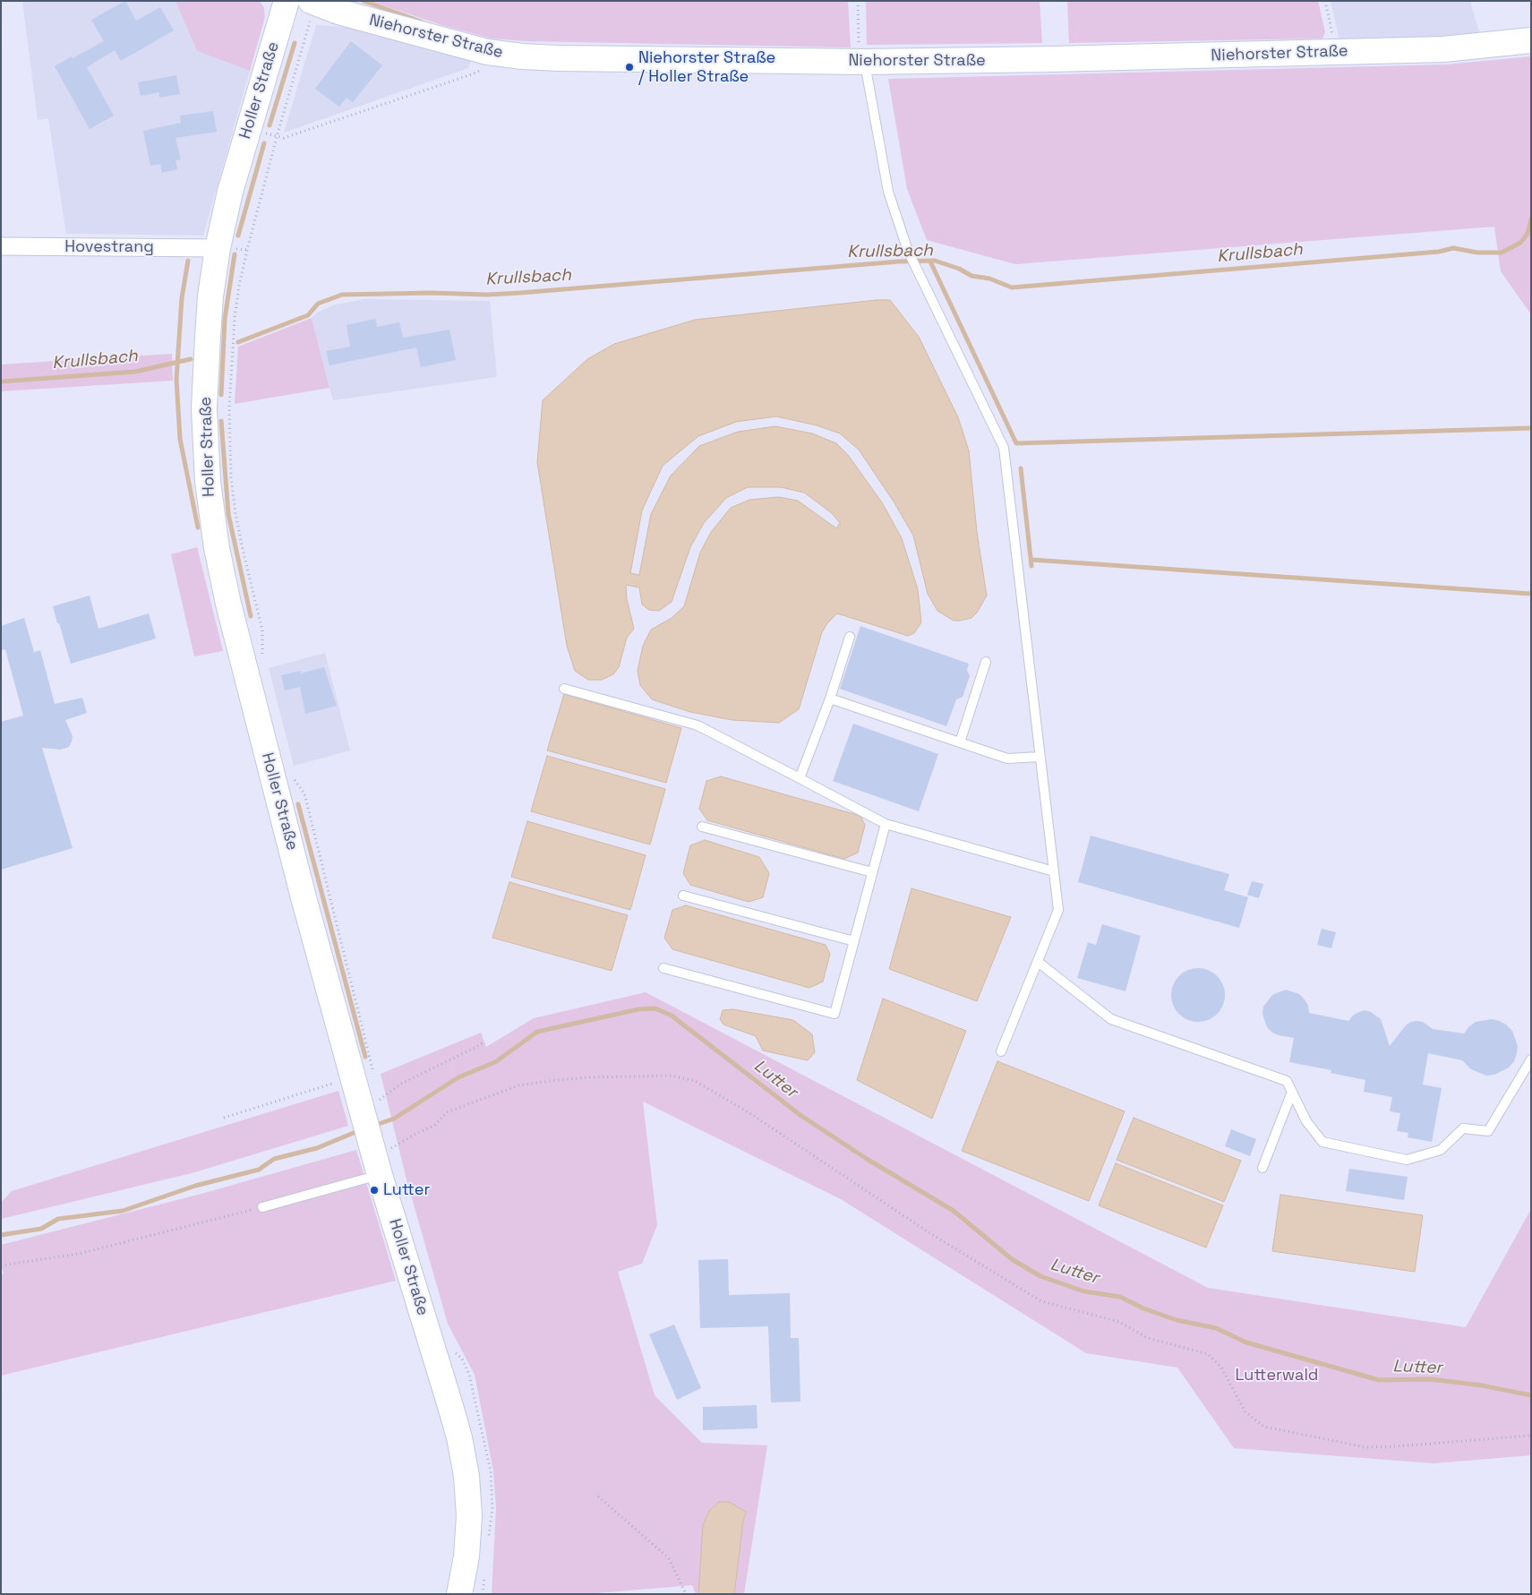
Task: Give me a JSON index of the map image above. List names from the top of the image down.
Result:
{
  "streets": {
    "street": ["Niehorster Straße", "Holler Straße", "Hovestrang"]
  },
  "crossings": [
    ["Holler Straße", "Hovestrang"]
  ],
  "water": ["Krullsbach", "Lutter"],
  "parks": ["Lutterwald"],
  "places": ["Niehorster Straße / Holler Straße", "Lutter"]
}
